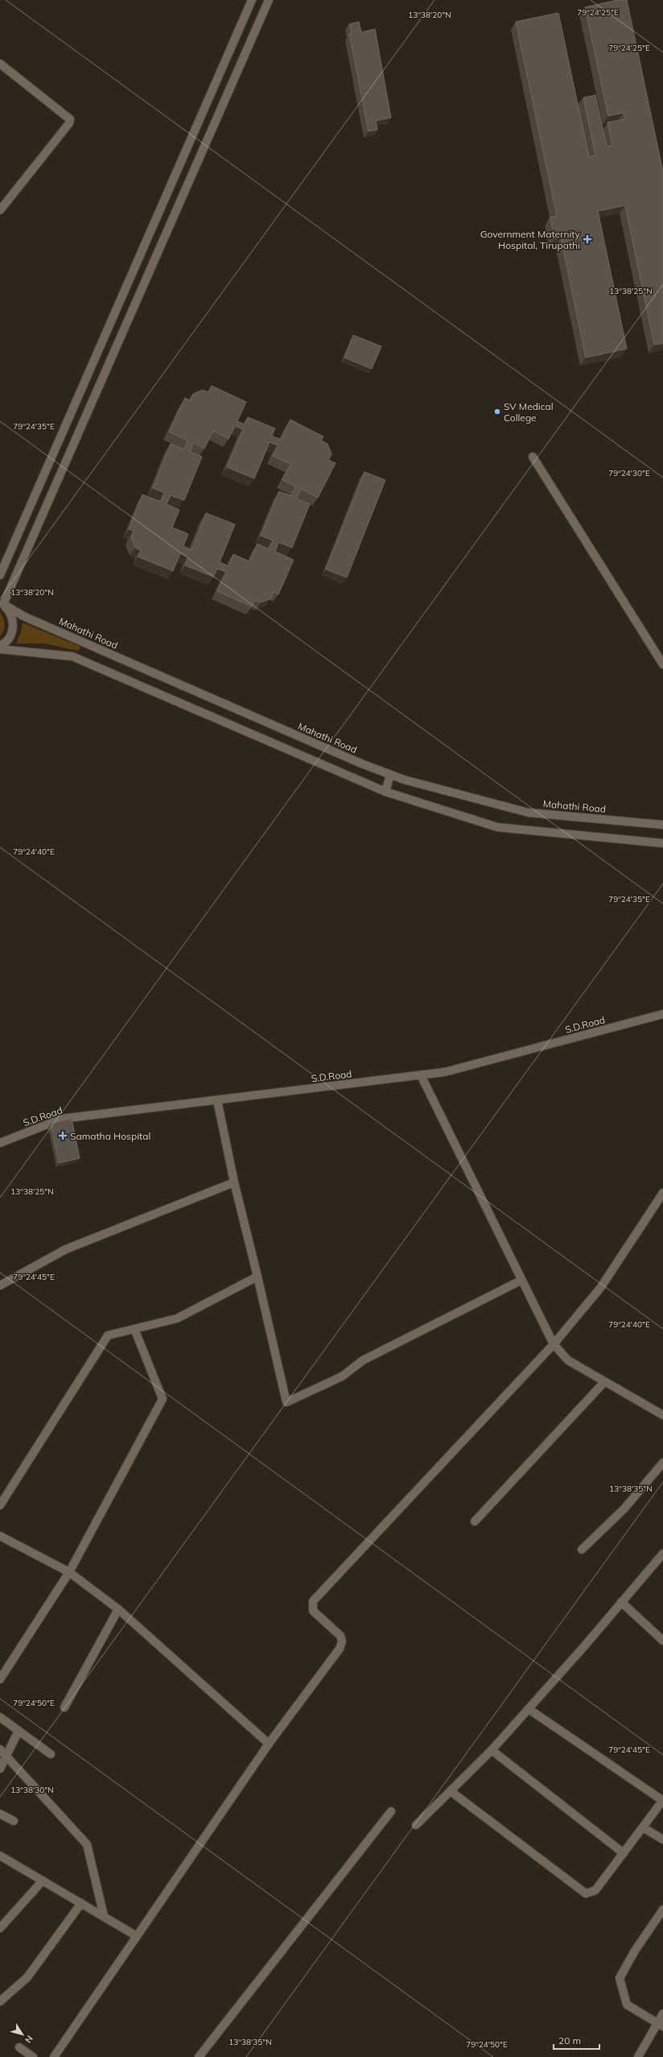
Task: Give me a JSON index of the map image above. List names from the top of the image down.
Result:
{
  "streets": {
    "street": ["Mahathi Road", "S.D.Road"]
  },
  "places": {
    "health": ["Government Maternity Hospital, Tirupathi", "Samatha Hospital"],
    "other": ["SV Medical College"]
  },
  "scale_bar": "20 m",
  "north": "bottom right",
  "coordinates": [
    "79°24'25\"E",
    "13°38'20\"N",
    "13°38'25\"N",
    "79°24'35\"E",
    "79°24'30\"E",
    "79°24'40\"E",
    "79°24'45\"E",
    "13°38'35\"N",
    "79°24'50\"E",
    "13°38'30\"N"
  ]
}
